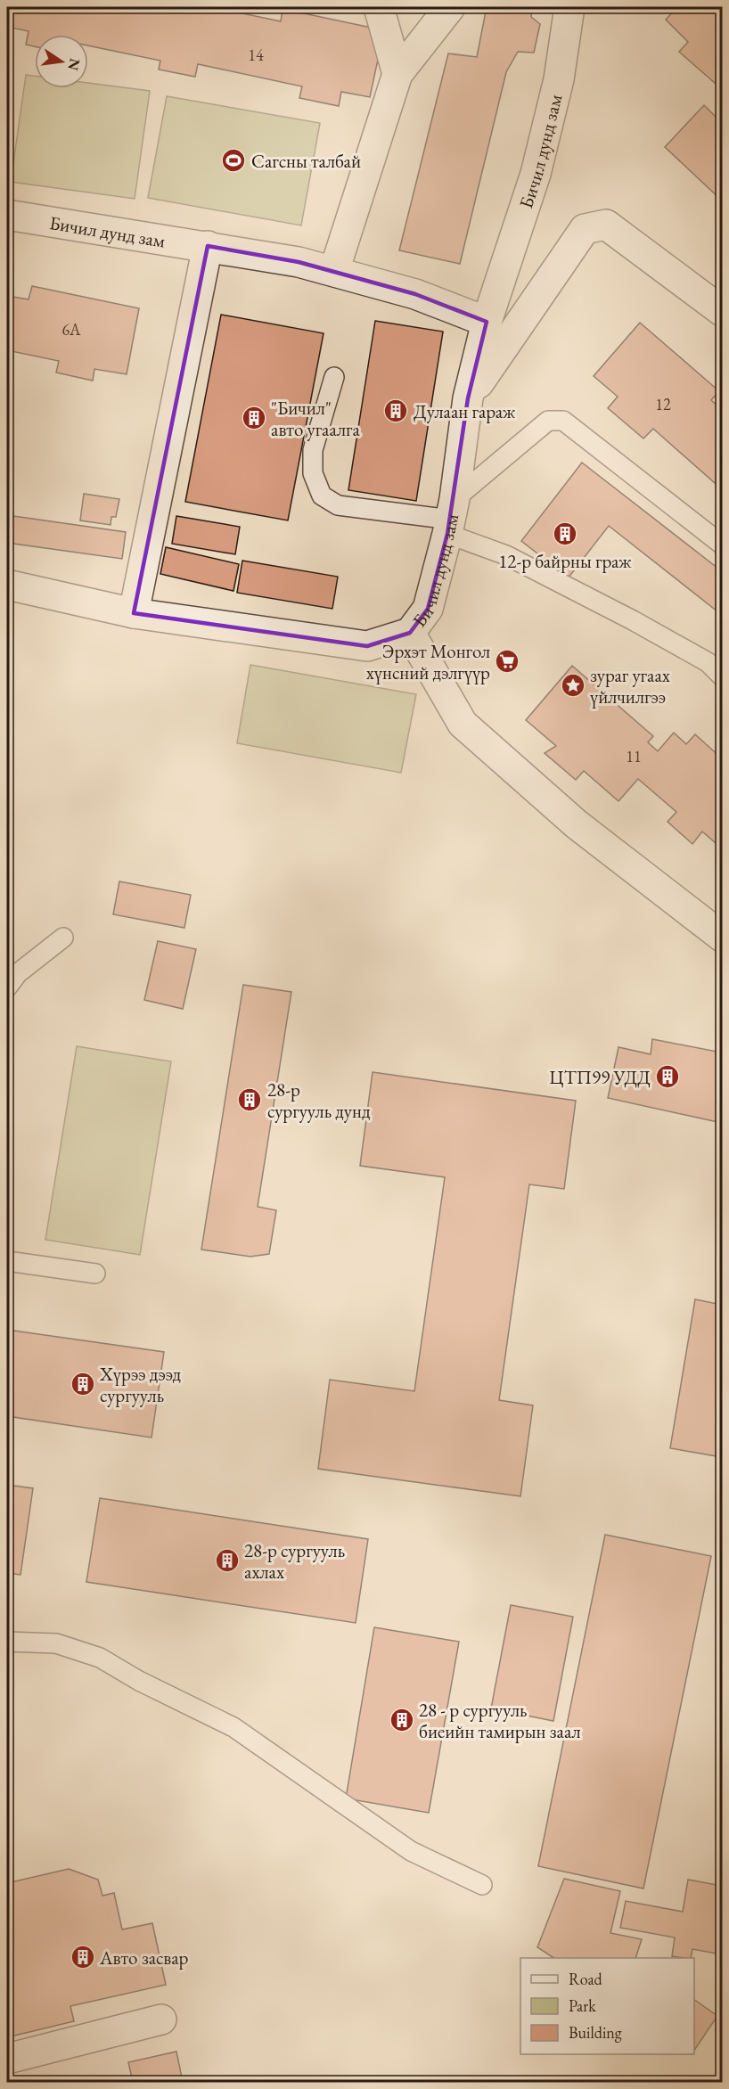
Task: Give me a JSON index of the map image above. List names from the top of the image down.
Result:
{
  "streets": {
    "street": ["Бичил дунд зам"]
  },
  "places": {
    "sports": ["Сагсны талбай"],
    "building": [
      "Дулаан гараж",
      "\"Бичил\" авто угаалга",
      "12-р байрны граж",
      "ЦТП99 УДД",
      "28-р сургууль дунд",
      "Хүрээ дээд сургууль",
      "28-р сургууль ахлах",
      "28 - р сургууль биеийн тамирын заал",
      "Авто засвар"
    ],
    "supermarket": ["Эрхэт Монгол хүнсний дэлгүүр"],
    "place": ["зураг угаах үйлчилгээ"]
  },
  "house_numbers": [
    "14",
    "6А",
    "12",
    "11"
  ],
  "legend": ["Road", "Park", "Building"],
  "north": "right"
}
